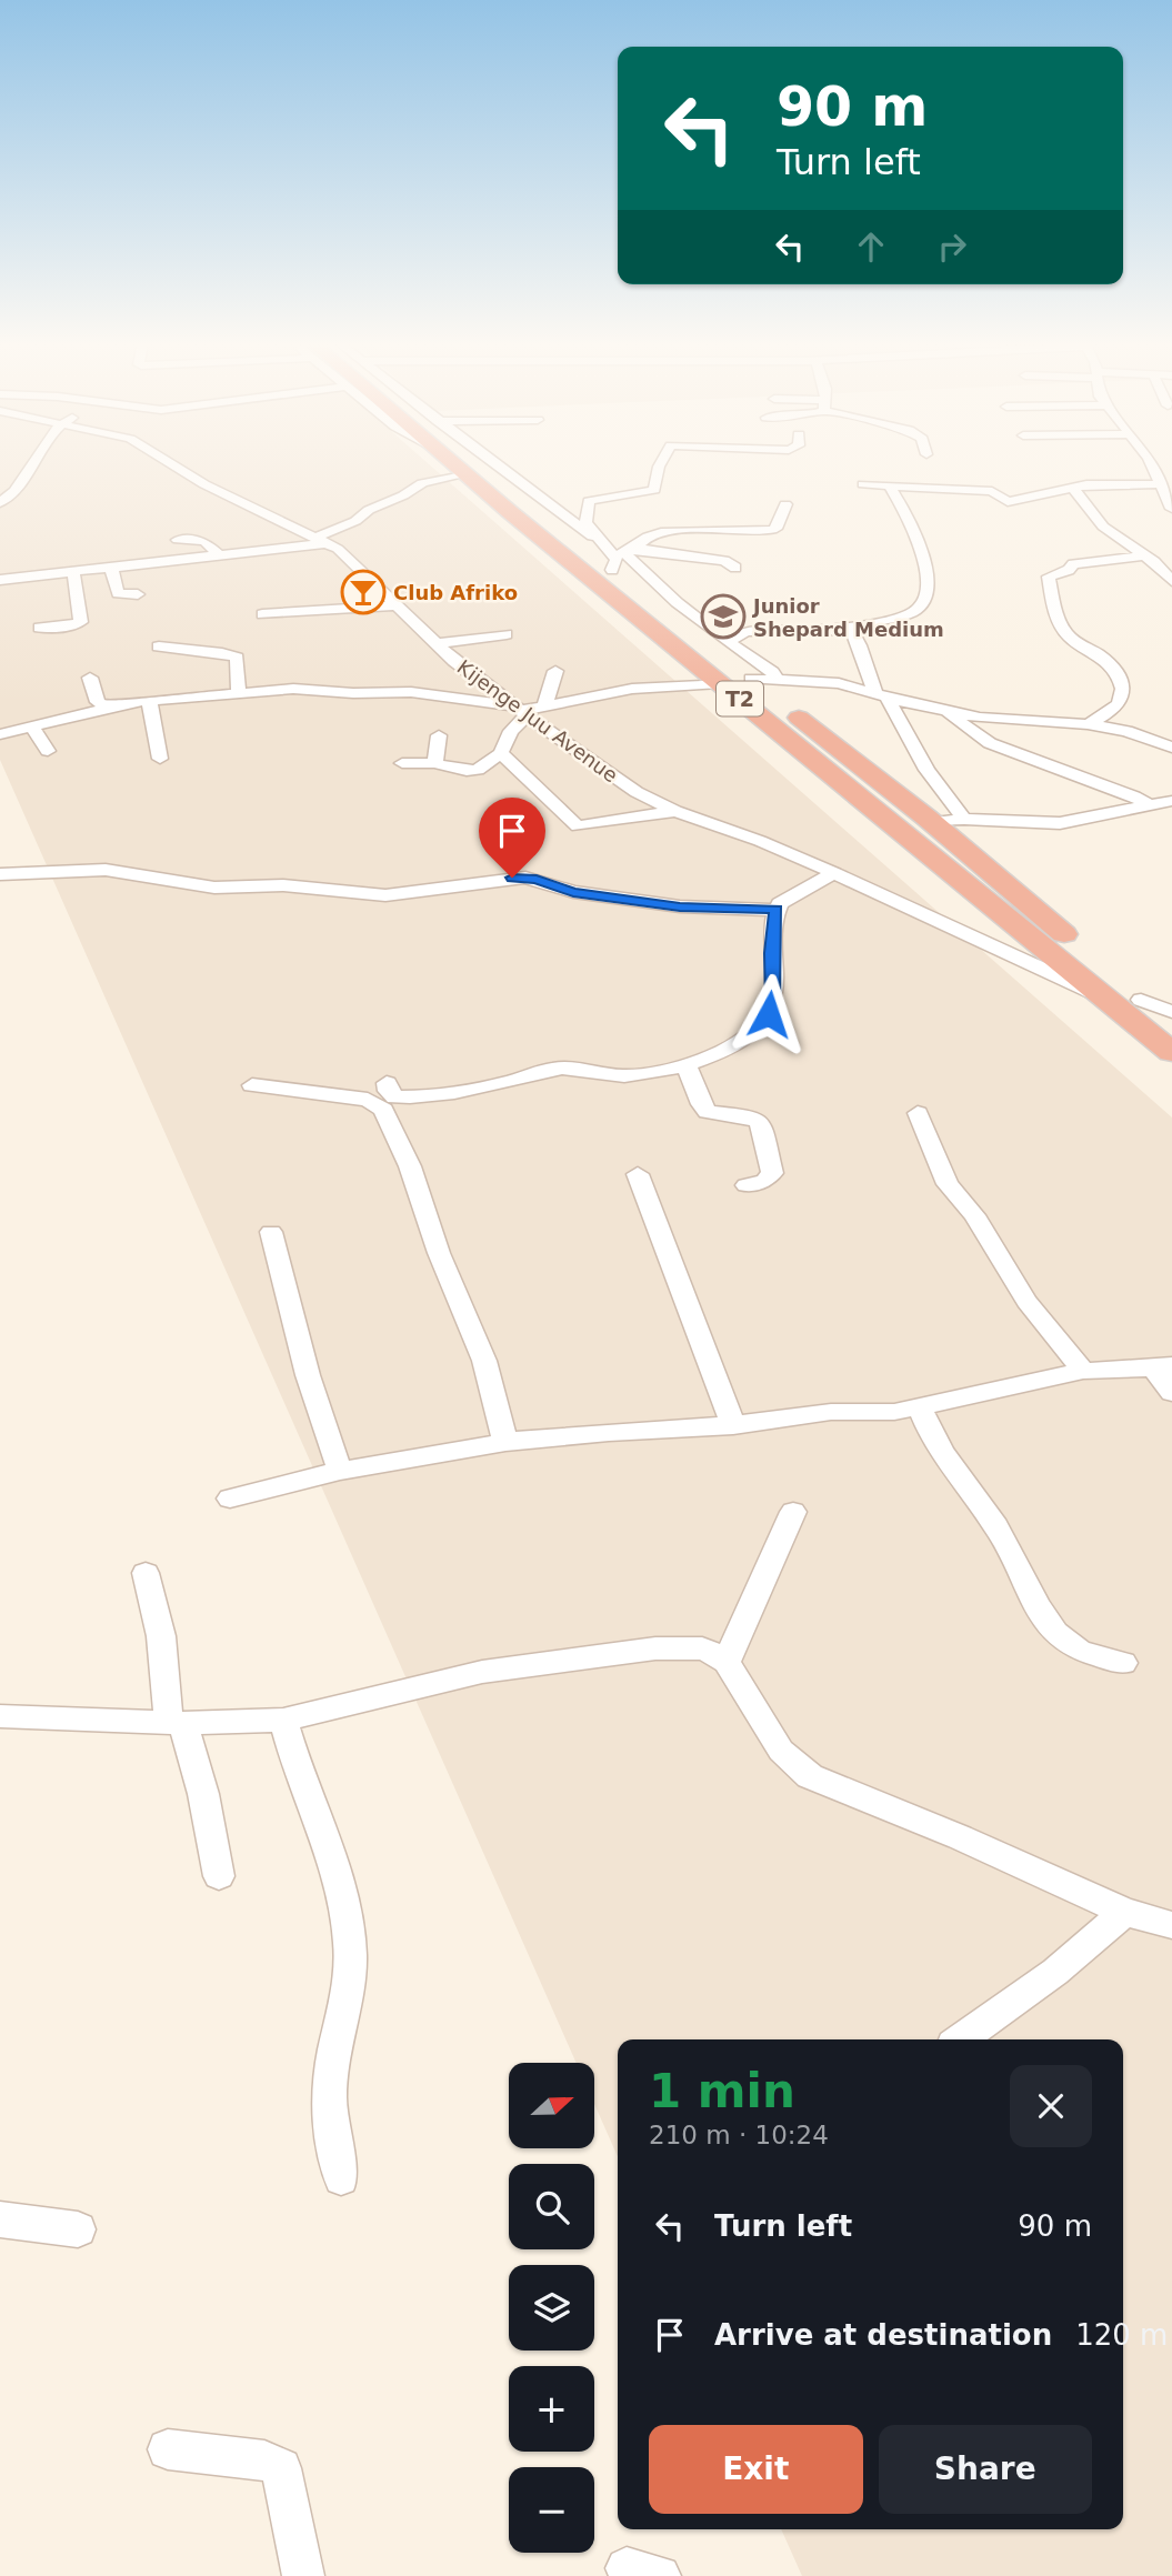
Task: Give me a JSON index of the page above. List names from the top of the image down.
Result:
{
  "streets": {
    "highway": ["T2"],
    "street": ["Kijenge Juu Avenue"]
  },
  "crossings": [
    ["T2", "Kijenge Juu Avenue"]
  ],
  "places": {
    "bar": ["Club Afriko"],
    "school or university": ["Junior Shepard Medium"]
  },
  "north": "right",
  "page": {
    "turn": ["90 m", "Turn left"],
    "heading": ["1 min", "210 m · 10:24"],
    "map_buttons": ["+", "−"],
    "list": [
      {
        "name": "Turn left",
        "value": "90 m"
      },
      {
        "name": "Arrive at destination",
        "value": "120 m"
      }
    ],
    "buttons": ["Exit", "Share"]
  }
}
